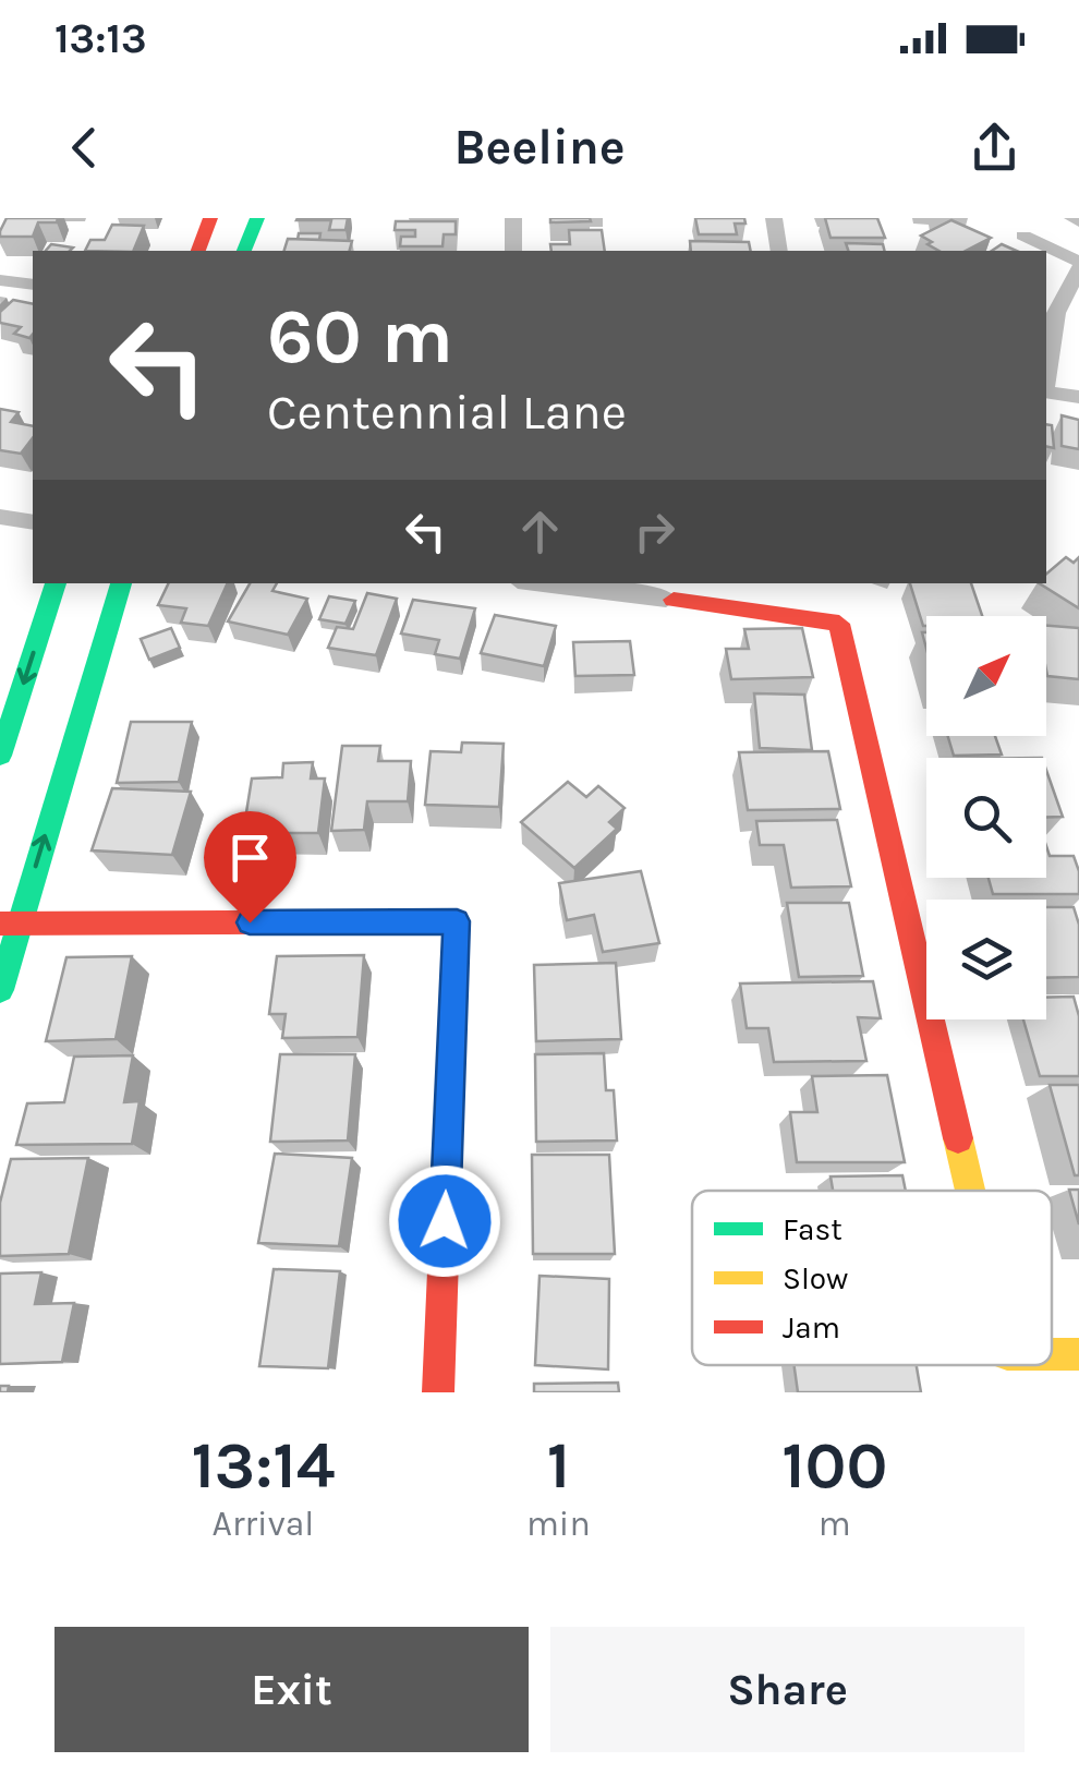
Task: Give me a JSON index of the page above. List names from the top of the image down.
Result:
{
  "legend": ["Fast", "Slow", "Jam"],
  "north": "top right",
  "page": {
    "status": "13:13",
    "header": "Beeline",
    "turn": ["60 m", "Centennial Lane"],
    "eta": [
      "13:14",
      "Arrival",
      "1",
      "min",
      "100",
      "m"
    ],
    "buttons": ["Exit", "Share"]
  }
}
